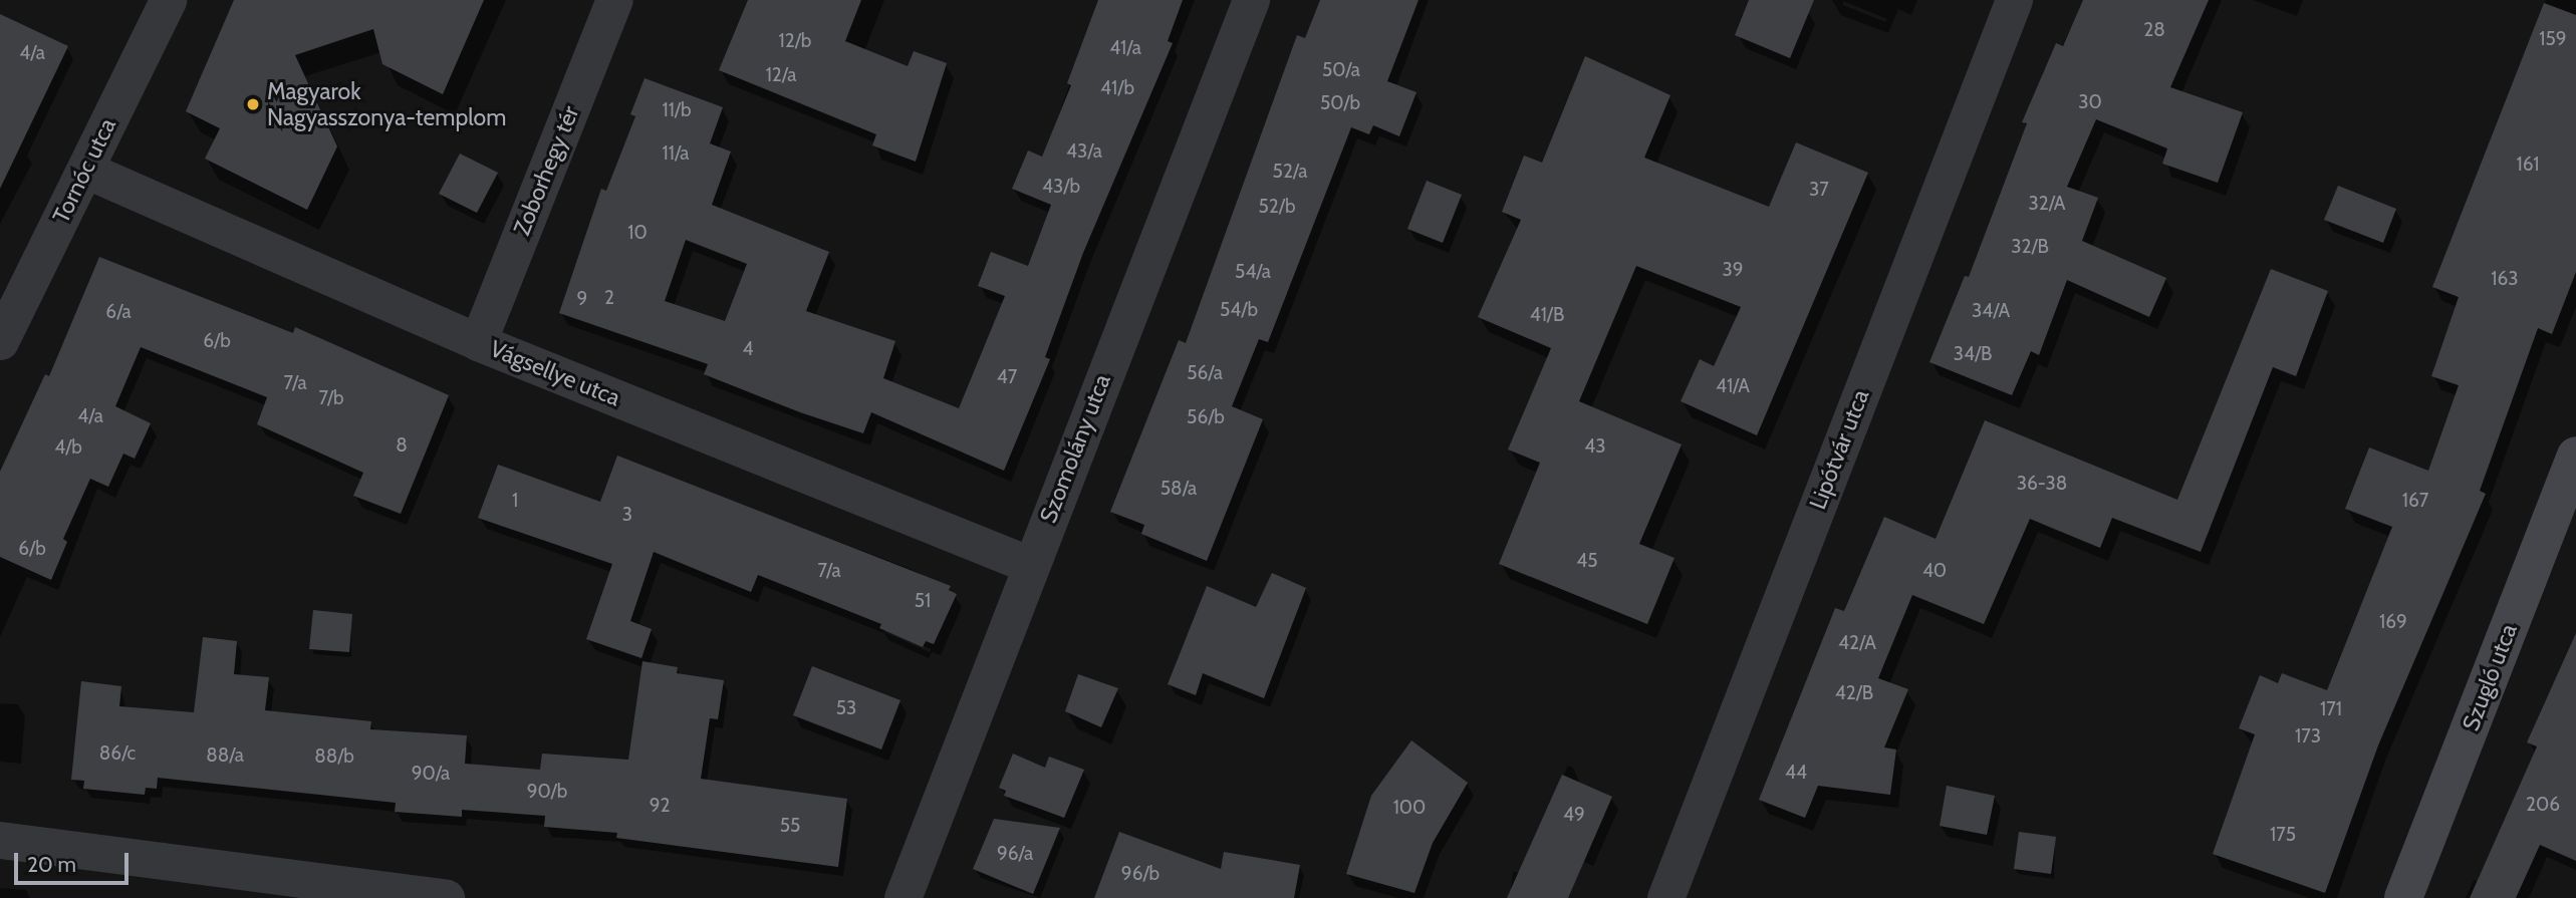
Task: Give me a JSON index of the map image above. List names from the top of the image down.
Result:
{
  "streets": {
    "street": [
      "Tornóc utca",
      "Zoborhegy tér",
      "Vágsellye utca",
      "Szomolány utca",
      "Lipótvár utca",
      "Szugló utca"
    ]
  },
  "crossings": [
    ["Tornóc utca", "Vágsellye utca"],
    ["Zoborhegy tér", "Vágsellye utca"],
    ["Vágsellye utca", "Szomolány utca"]
  ],
  "places": ["Magyarok Nagyasszonya-templom"],
  "house_numbers": [
    "28",
    "159",
    "12/b",
    "41/a",
    "4/a",
    "50/a",
    "12/a",
    "41/b",
    "30",
    "50/b",
    "11/b",
    "43/a",
    "11/a",
    "161",
    "52/a",
    "43/b",
    "37",
    "32/A",
    "52/b",
    "10",
    "32/B",
    "39",
    "54/a",
    "163",
    "2",
    "9",
    "54/b",
    "34/A",
    "6/a",
    "41/B",
    "6/b",
    "4",
    "34/B",
    "56/a",
    "47",
    "7/a",
    "41/A",
    "7/b",
    "4/a",
    "56/b",
    "8",
    "43",
    "4/b",
    "36-38",
    "58/a",
    "1",
    "167",
    "3",
    "6/b",
    "45",
    "7/a",
    "40",
    "51",
    "169",
    "42/A",
    "42/B",
    "53",
    "171",
    "173",
    "86/c",
    "88/a",
    "88/b",
    "44",
    "90/a",
    "90/b",
    "206",
    "92",
    "100",
    "49",
    "55",
    "175",
    "96/a",
    "96/b"
  ],
  "scale_bar": "20 m"
}
